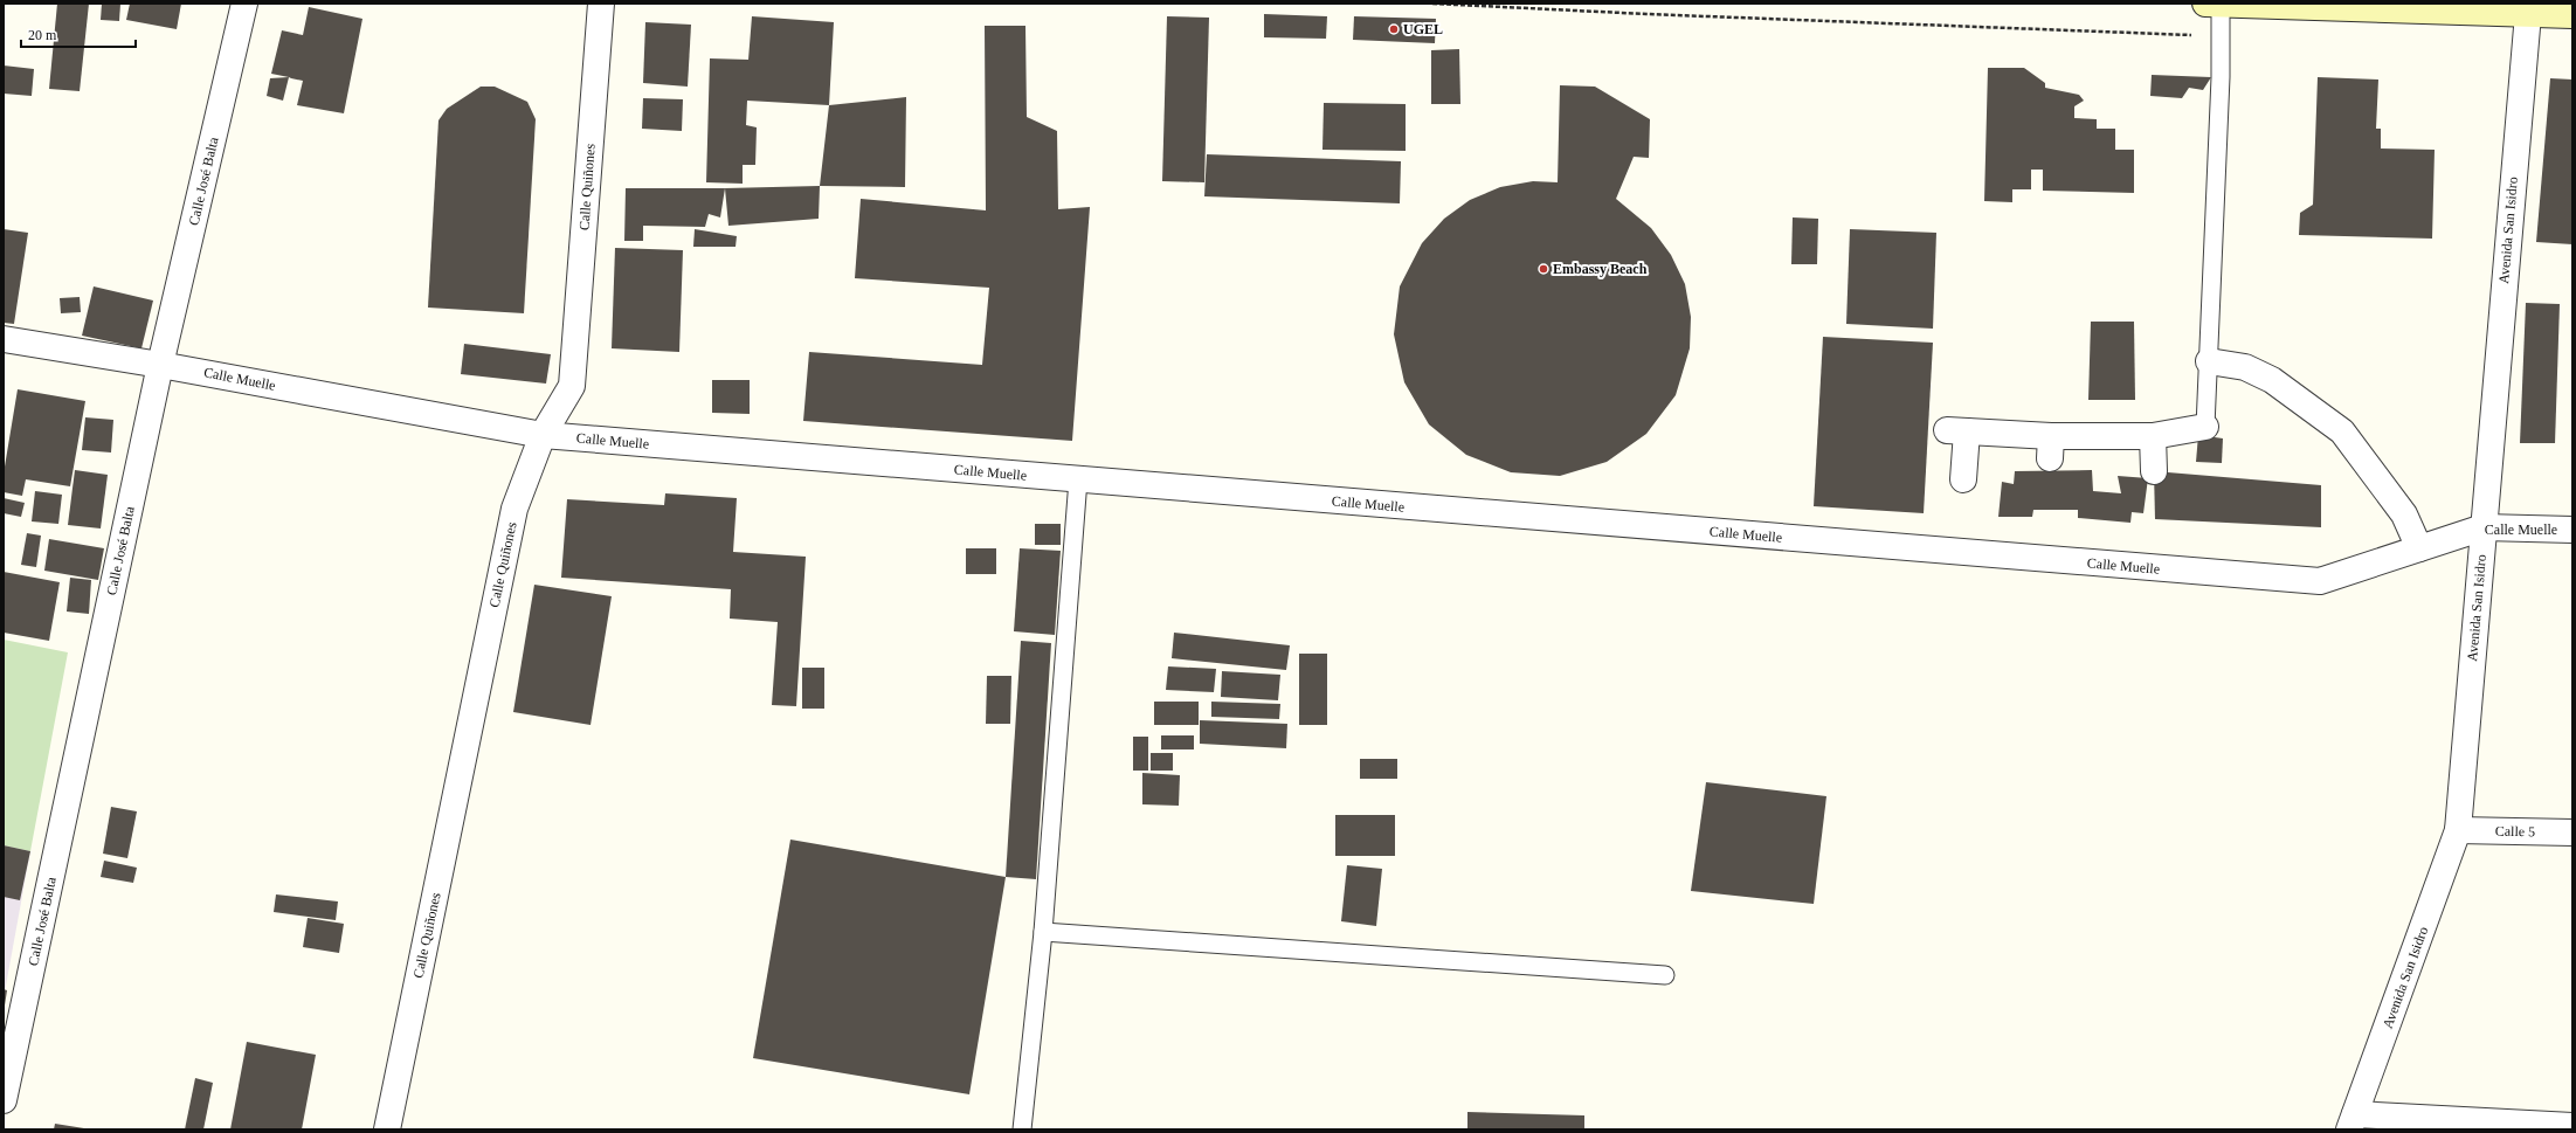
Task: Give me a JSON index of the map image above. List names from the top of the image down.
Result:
{
  "streets": {
    "street": [
      "Calle José Balta",
      "Calle Quiñones",
      "Avenida San Isidro",
      "Calle Muelle",
      "Calle 5"
    ]
  },
  "crossings": [
    ["Calle José Balta", "Calle Muelle"],
    ["Calle Quiñones", "Calle Muelle"],
    ["Avenida San Isidro", "Calle Muelle"],
    ["Avenida San Isidro", "Calle 5"]
  ],
  "places": ["UGEL", "Embassy Beach"],
  "scale_bar": "20 m"
}
